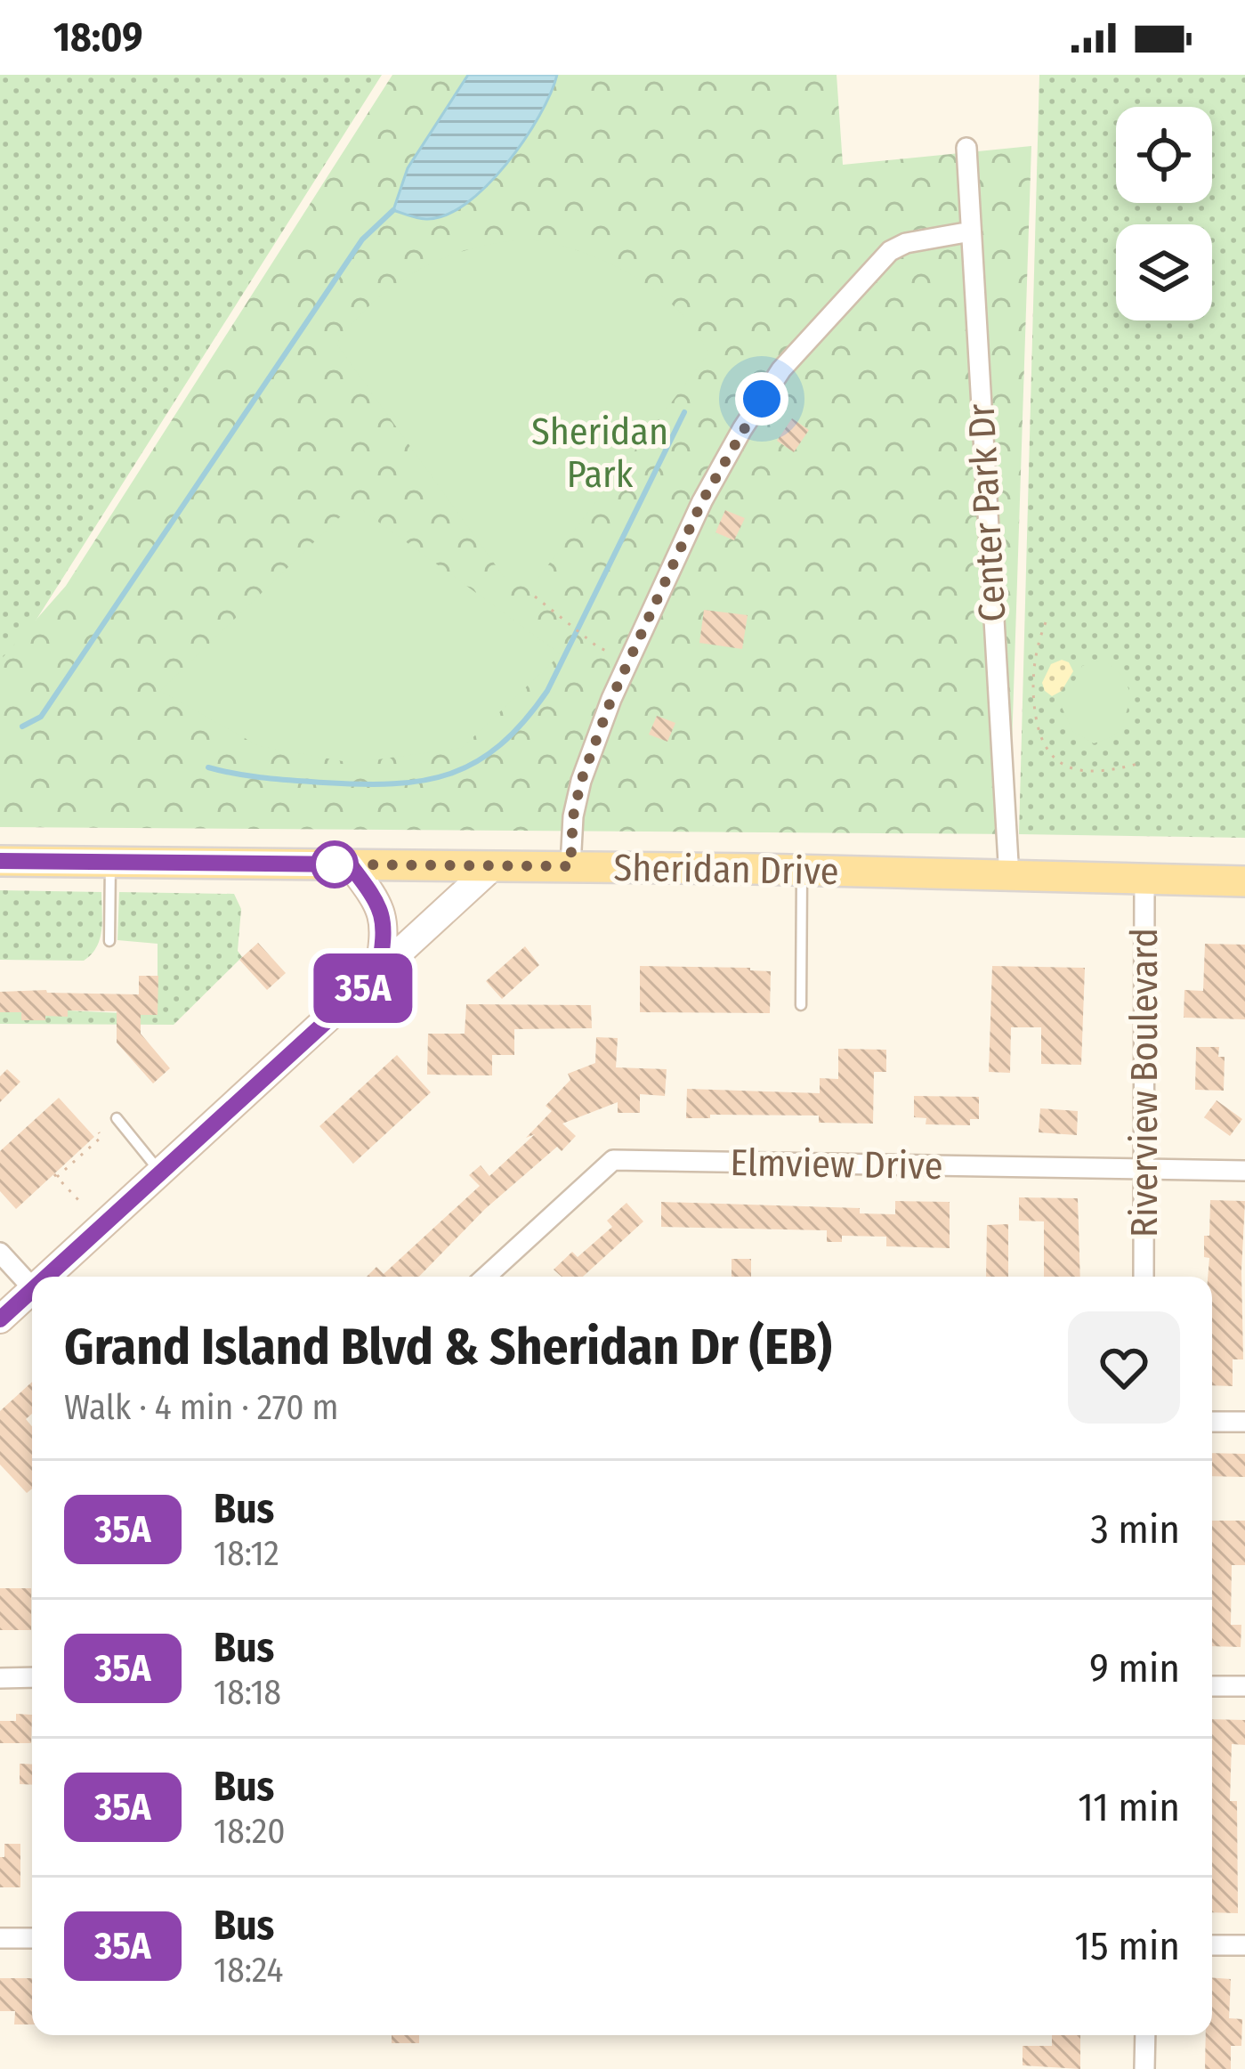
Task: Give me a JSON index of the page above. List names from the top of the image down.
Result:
{
  "streets": {
    "main road": ["Sheridan Drive"],
    "street": ["Center Park Dr", "Riverview Boulevard", "Elmview Drive"]
  },
  "crossings": [
    ["Center Park Dr", "Sheridan Drive"],
    ["Sheridan Drive", "Riverview Boulevard"],
    ["Riverview Boulevard", "Elmview Drive"]
  ],
  "parks": ["Sheridan Park"],
  "lines": ["bus line 35A"],
  "page": {
    "status": "18:09",
    "on_map": "35A",
    "heading": ["Grand Island Blvd & Sheridan Dr (EB)", "Walk · 4 min · 270 m"],
    "list": [
      {
        "mark": "35A",
        "name": "Bus",
        "note": "18:12",
        "value": "3 min"
      },
      {
        "mark": "35A",
        "name": "Bus",
        "note": "18:18",
        "value": "9 min"
      },
      {
        "mark": "35A",
        "name": "Bus",
        "note": "18:20",
        "value": "11 min"
      },
      {
        "mark": "35A",
        "name": "Bus",
        "note": "18:24",
        "value": "15 min"
      }
    ]
  }
}
